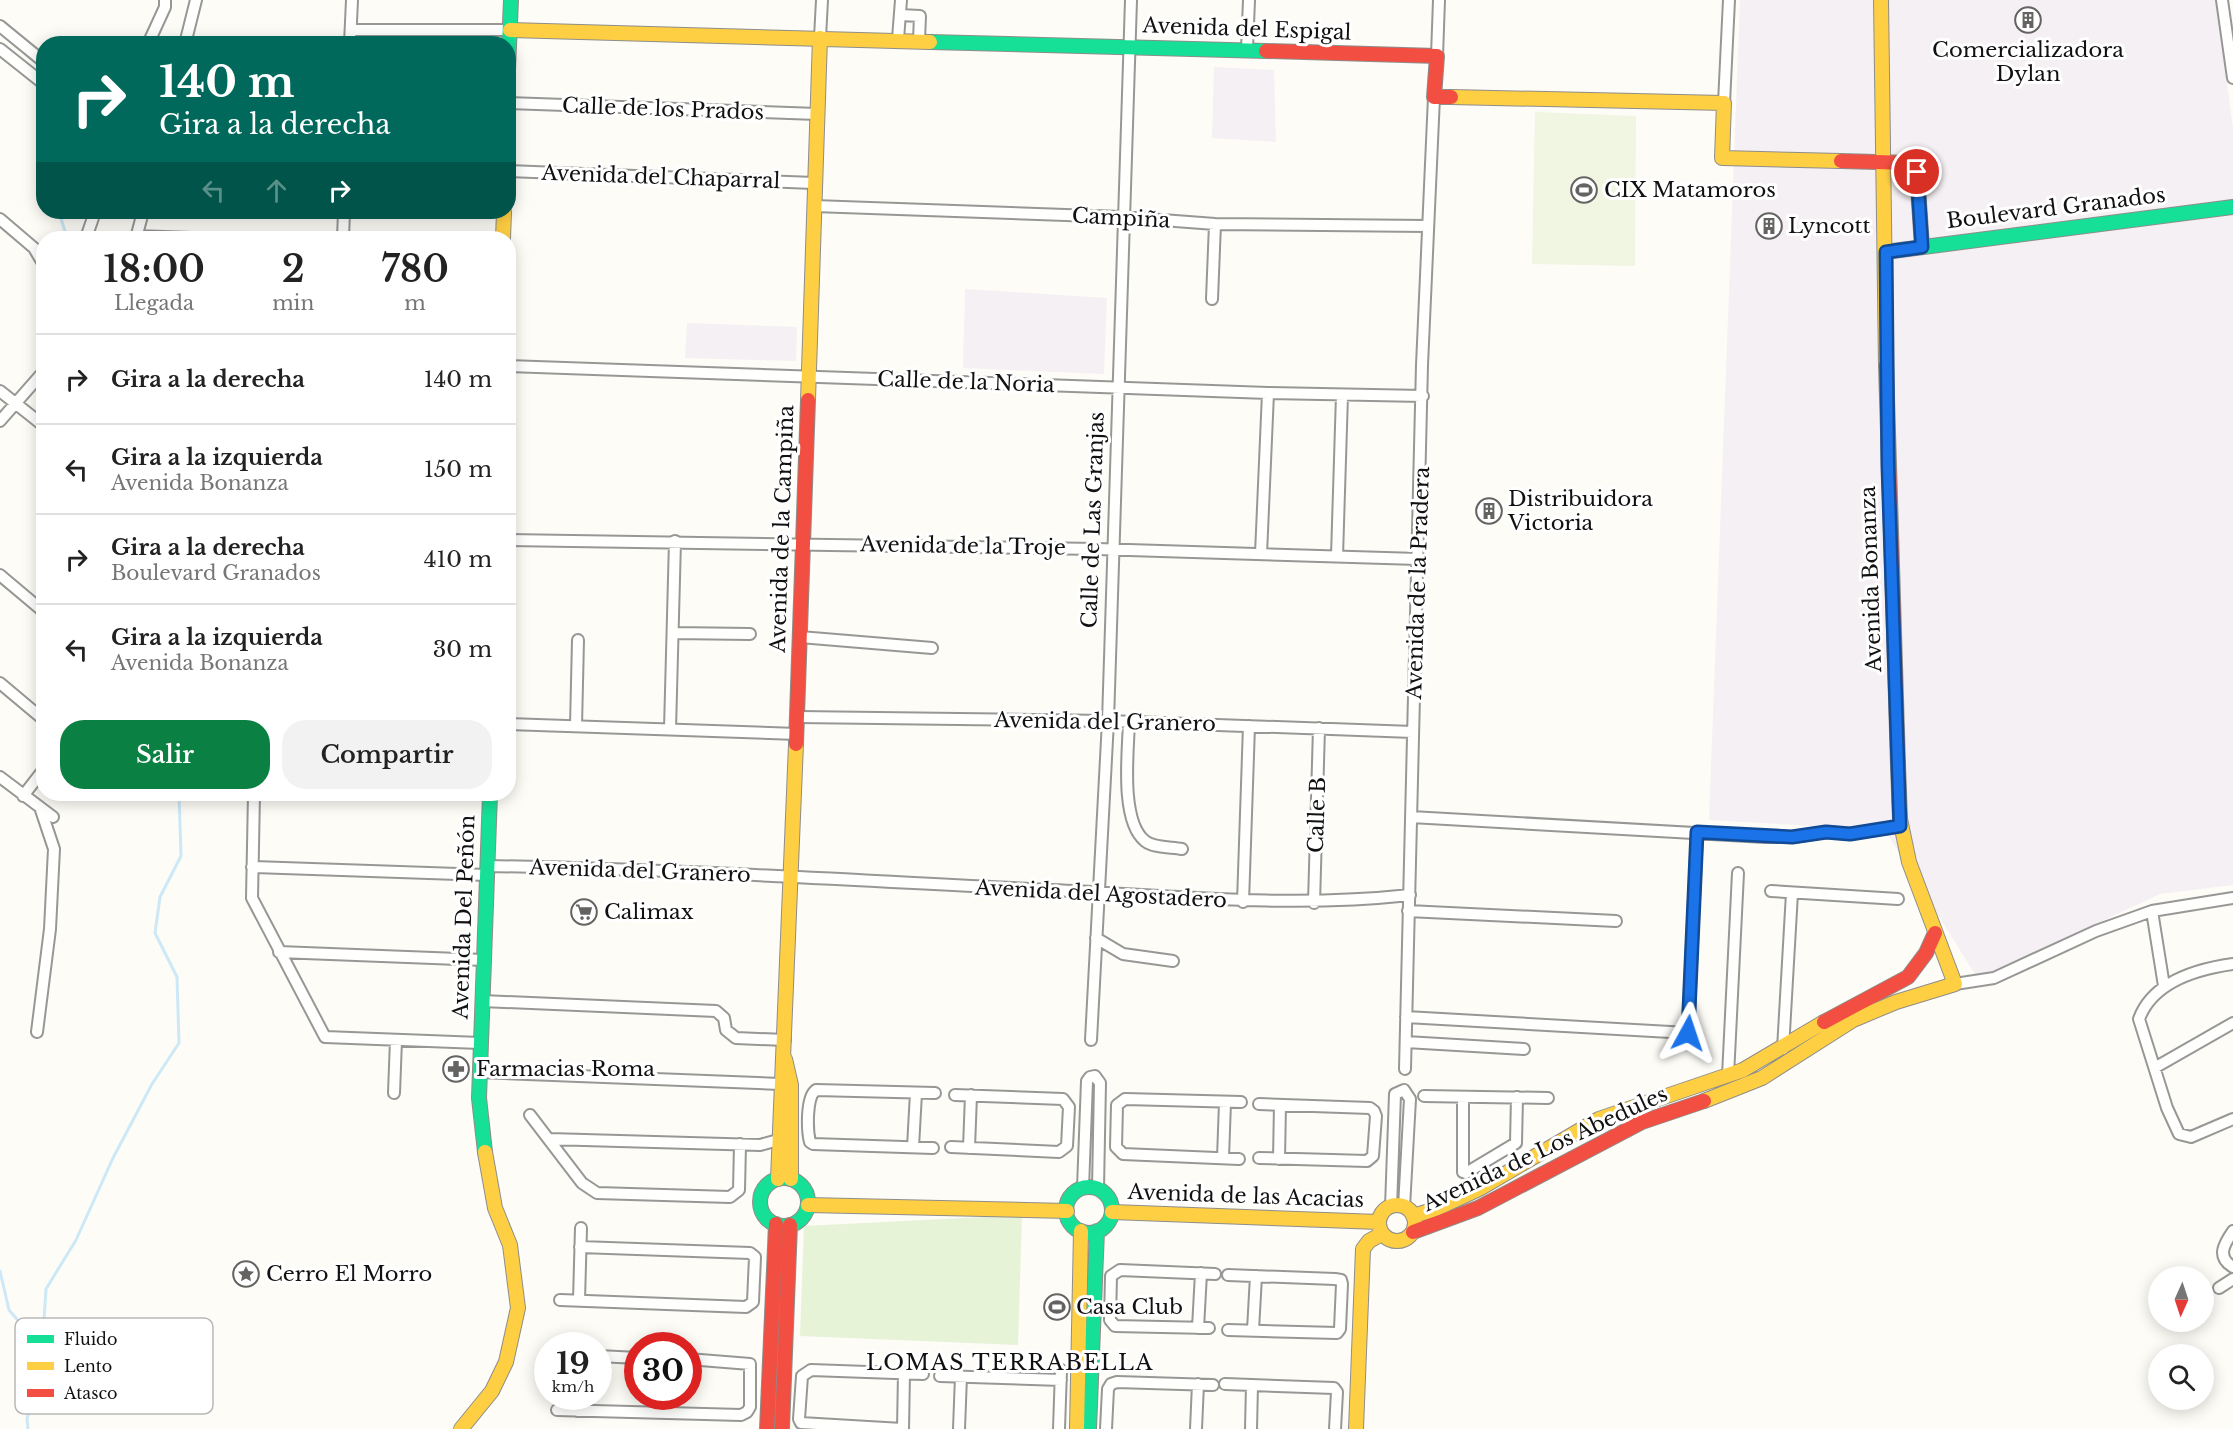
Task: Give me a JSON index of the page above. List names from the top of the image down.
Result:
{
  "streets": {
    "street": [
      "Avenida del Espigal",
      "Calle de los Prados",
      "Avenida del Chaparral",
      "Boulevard Granados",
      "Campiña",
      "Calle de la Noria",
      "Calle de Las Granjas",
      "Avenida de la Campiña",
      "Avenida de la Troje",
      "Avenida Bonanza",
      "Avenida de la Pradera",
      "Avenida del Granero",
      "Calle B",
      "Avenida del Agostadero",
      "Avenida Del Peñón",
      "Avenida de Los Abedules",
      "Avenida de las Acacias"
    ]
  },
  "crossings": [
    ["Avenida del Espigal", "Calle de Las Granjas"],
    ["Avenida del Espigal", "Avenida de la Campiña"],
    ["Calle de los Prados", "Avenida de la Campiña"],
    ["Avenida del Chaparral", "Avenida de la Campiña"],
    ["Boulevard Granados", "Avenida Bonanza"],
    ["Campiña", "Calle de Las Granjas"],
    ["Campiña", "Avenida de la Campiña"],
    ["Campiña", "Avenida de la Pradera"],
    ["Calle de la Noria", "Calle de Las Granjas"],
    ["Calle de la Noria", "Avenida de la Campiña"],
    ["Calle de la Noria", "Avenida de la Pradera"],
    ["Calle de Las Granjas", "Avenida de la Troje"],
    ["Calle de Las Granjas", "Avenida del Granero"],
    ["Calle de Las Granjas", "Avenida del Agostadero"],
    ["Avenida de la Campiña", "Avenida de la Troje"],
    ["Avenida de la Campiña", "Avenida del Granero"],
    ["Avenida de la Campiña", "Avenida del Agostadero"],
    ["Avenida de la Troje", "Avenida de la Pradera"],
    ["Avenida Bonanza", "Avenida de Los Abedules"],
    ["Avenida de la Pradera", "Avenida del Granero"],
    ["Avenida de la Pradera", "Avenida del Agostadero"],
    ["Avenida del Granero", "Calle B"],
    ["Avenida del Granero", "Avenida del Agostadero"],
    ["Avenida del Granero", "Avenida Del Peñón"],
    ["Calle B", "Avenida del Agostadero"],
    ["Avenida de Los Abedules", "Avenida de las Acacias"]
  ],
  "districts": ["LOMAS TERRABELLA"],
  "places": {
    "building": ["Comercializadora Dylan", "Lyncott", "Distribuidora Victoria"],
    "sports": ["CIX Matamoros", "Casa Club"],
    "supermarket": ["Calimax"],
    "pharmacy": ["Farmacias Roma"],
    "place": ["Cerro El Morro"]
  },
  "legend": ["Fluido", "Lento", "Atasco"],
  "north": "bottom",
  "page": {
    "turn": ["140 m", "Gira a la derecha"],
    "eta": [
      "18:00",
      "Llegada",
      "2",
      "min",
      "780",
      "m"
    ],
    "list": [
      {
        "name": "Gira a la derecha",
        "value": "140 m"
      },
      {
        "name": "Gira a la izquierda",
        "note": "Avenida Bonanza",
        "value": "150 m"
      },
      {
        "name": "Gira a la derecha",
        "note": "Boulevard Granados",
        "value": "410 m"
      },
      {
        "name": "Gira a la izquierda",
        "note": "Avenida Bonanza",
        "value": "30 m"
      }
    ],
    "buttons": ["Salir", "Compartir"],
    "speed": "19 km/h",
    "limit": "30"
  }
}
